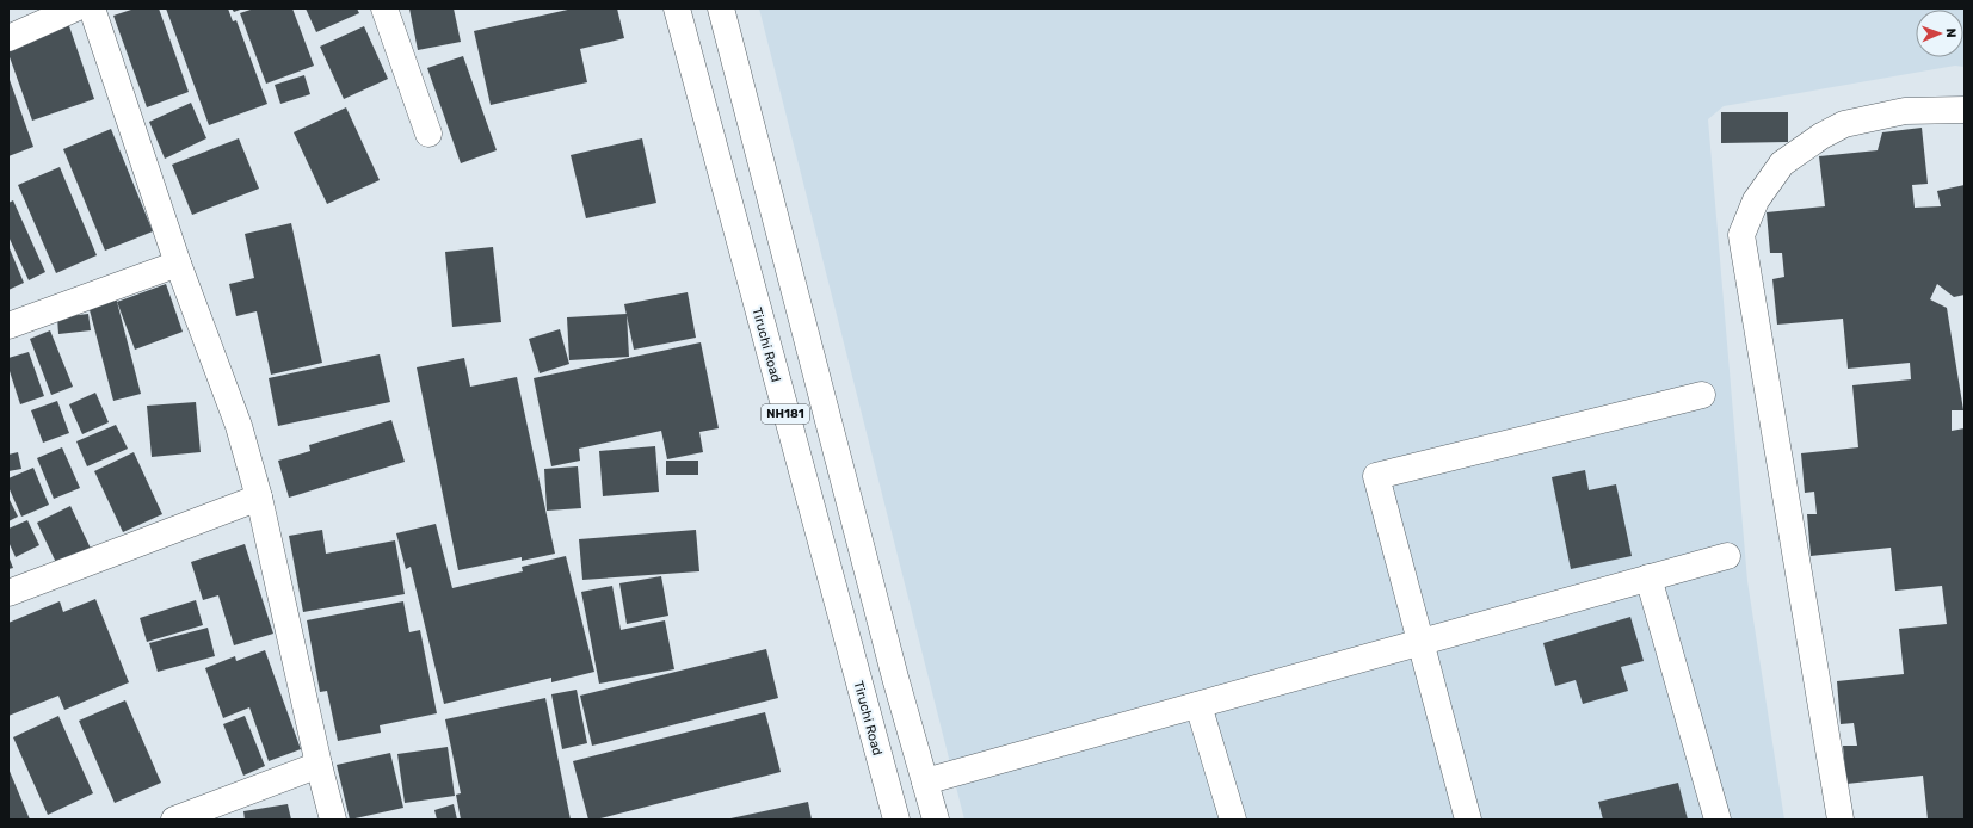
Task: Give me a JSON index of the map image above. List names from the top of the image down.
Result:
{
  "streets": {
    "main road": ["Tiruchi Road", "NH181"]
  },
  "north": "right"
}
